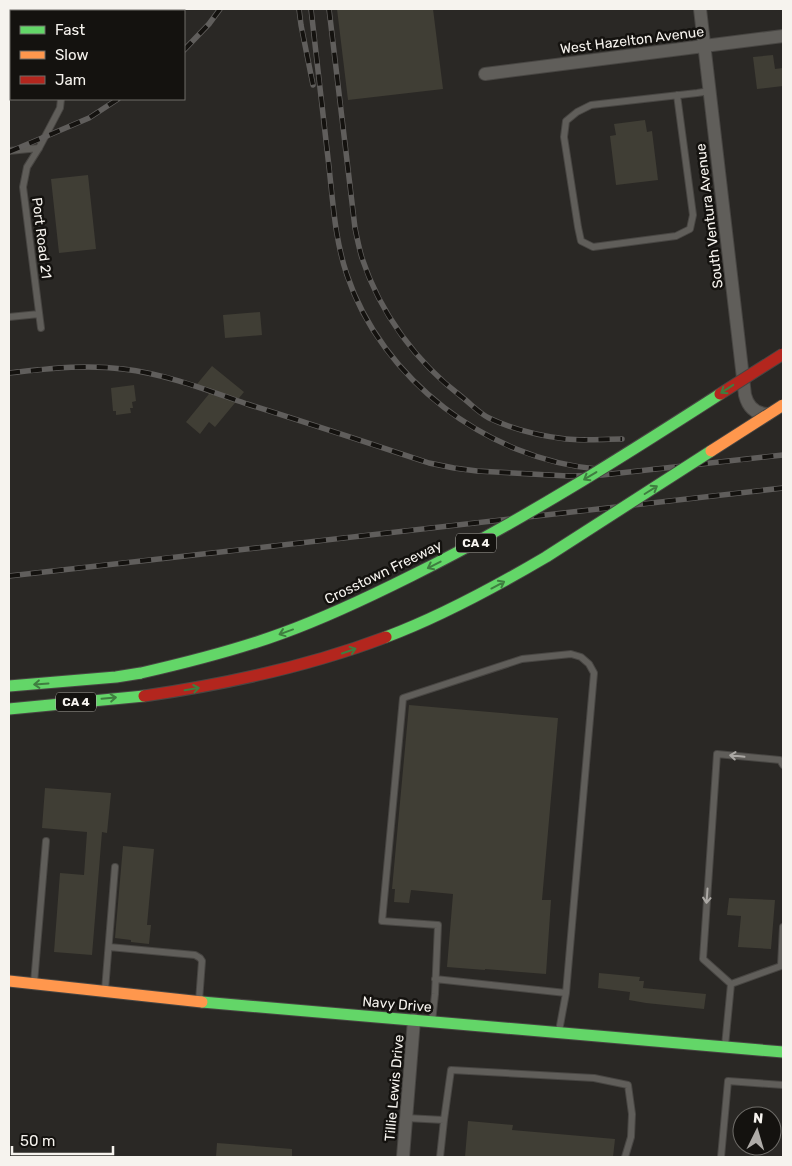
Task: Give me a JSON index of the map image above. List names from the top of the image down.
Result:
{
  "streets": {
    "main road": ["CA 4", "Crosstown Freeway", "Navy Drive"],
    "street": ["West Hazelton Avenue", "South Ventura Avenue", "Tillie Lewis Drive"],
    "lane": ["Port Road 21"]
  },
  "crossings": [
    ["West Hazelton Avenue", "South Ventura Avenue"],
    ["Navy Drive", "Tillie Lewis Drive"]
  ],
  "legend": ["Fast", "Slow", "Jam"],
  "scale_bar": "50 m",
  "north": "top"
}
